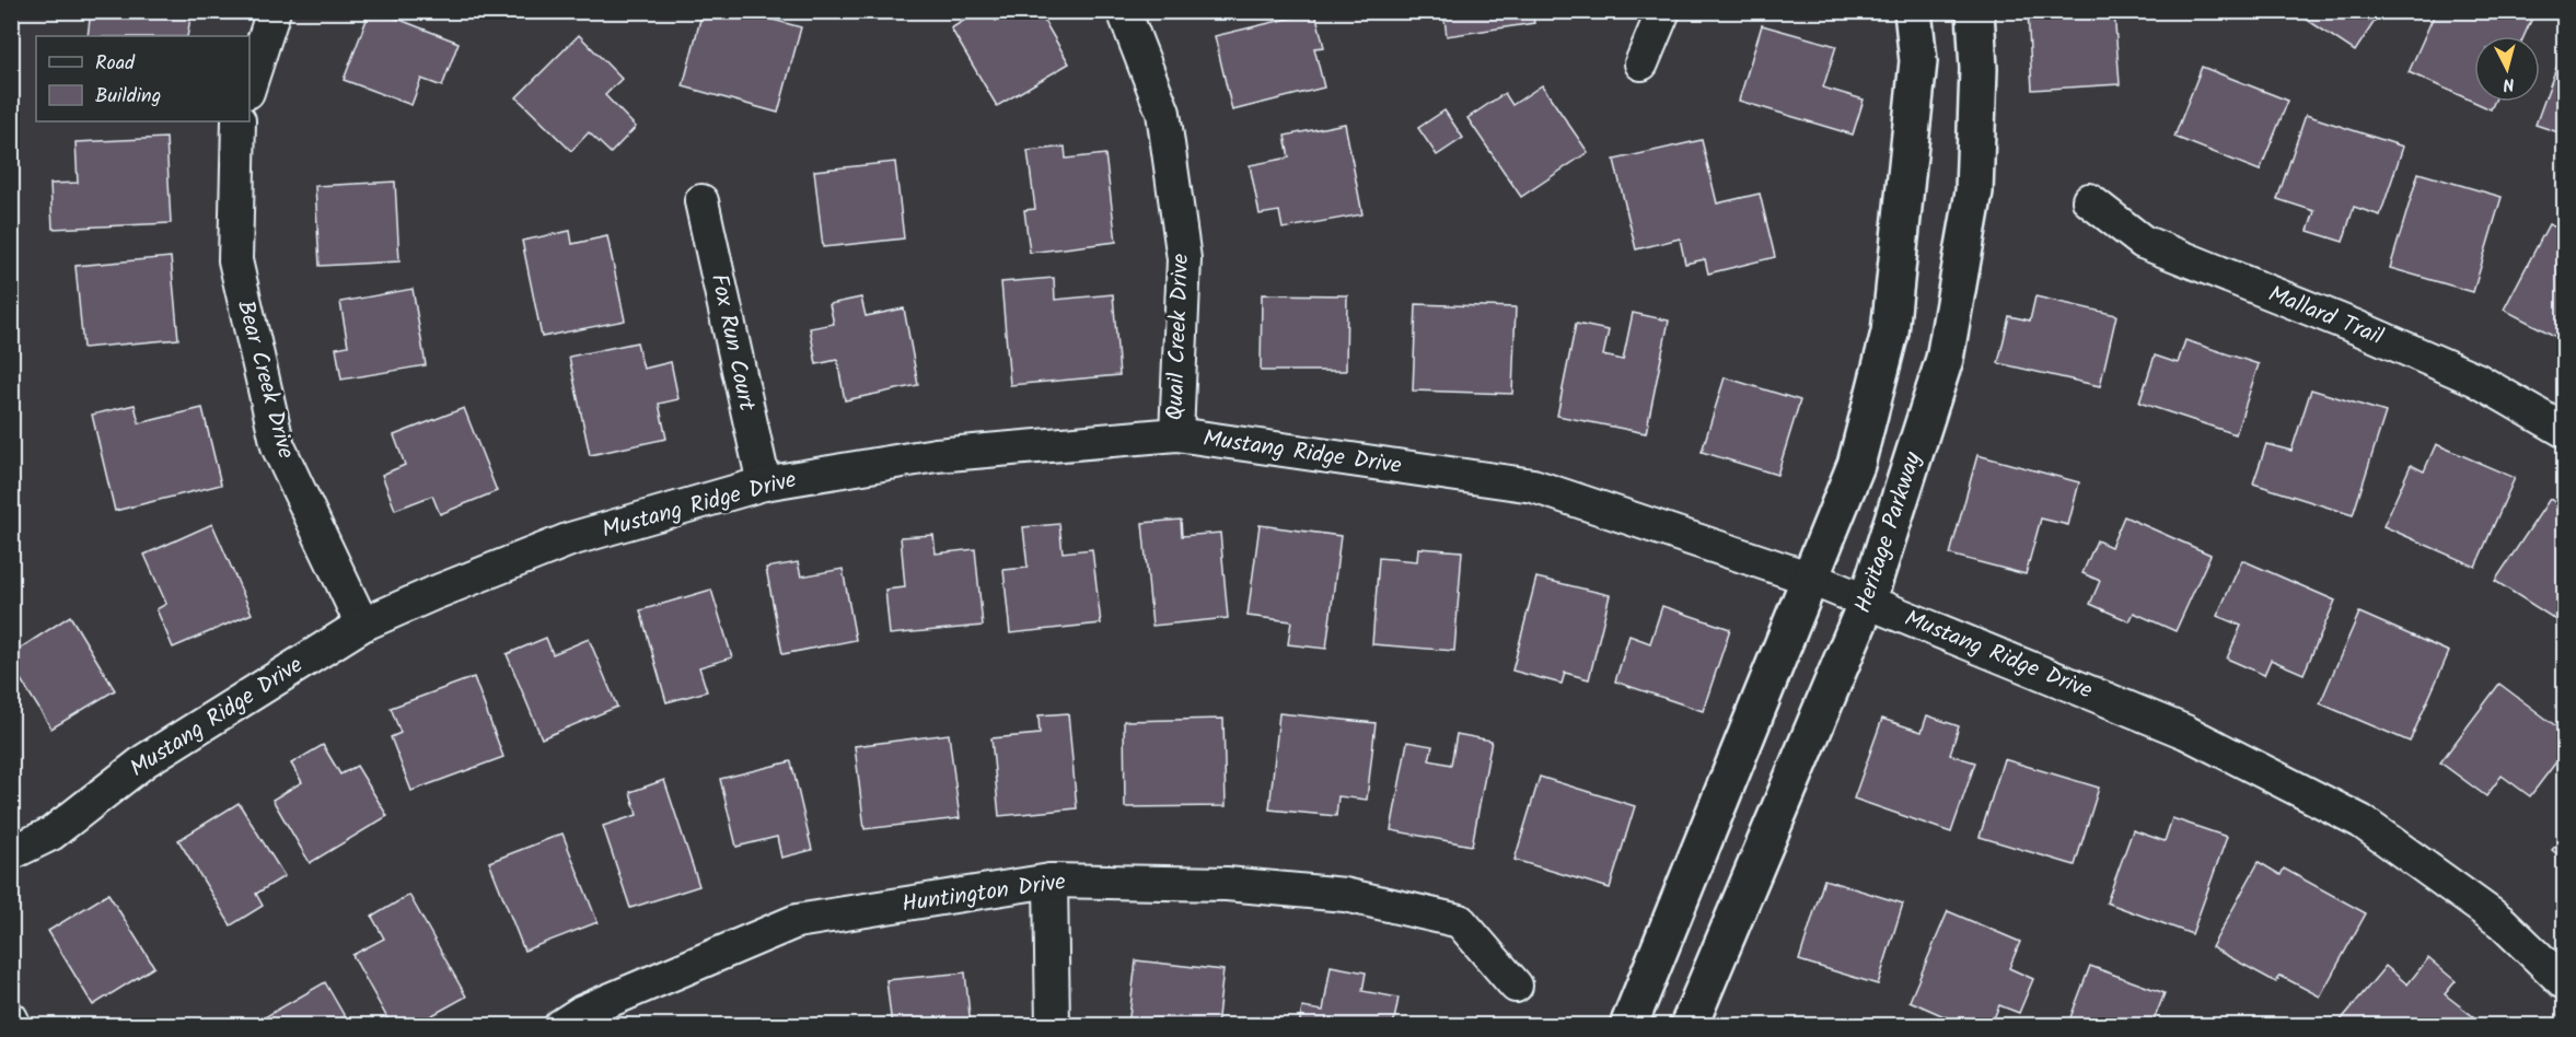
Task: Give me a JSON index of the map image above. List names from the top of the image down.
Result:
{
  "streets": {
    "main road": ["Heritage Parkway"],
    "street": [
      "Mallard Trail",
      "Quail Creek Drive",
      "Fox Run Court",
      "Bear Creek Drive",
      "Mustang Ridge Drive",
      "Huntington Drive"
    ]
  },
  "crossings": [
    ["Quail Creek Drive", "Mustang Ridge Drive"],
    ["Fox Run Court", "Mustang Ridge Drive"],
    ["Bear Creek Drive", "Mustang Ridge Drive"],
    ["Mustang Ridge Drive", "Heritage Parkway"]
  ],
  "legend": ["Road", "Building"],
  "north": "bottom"
}
